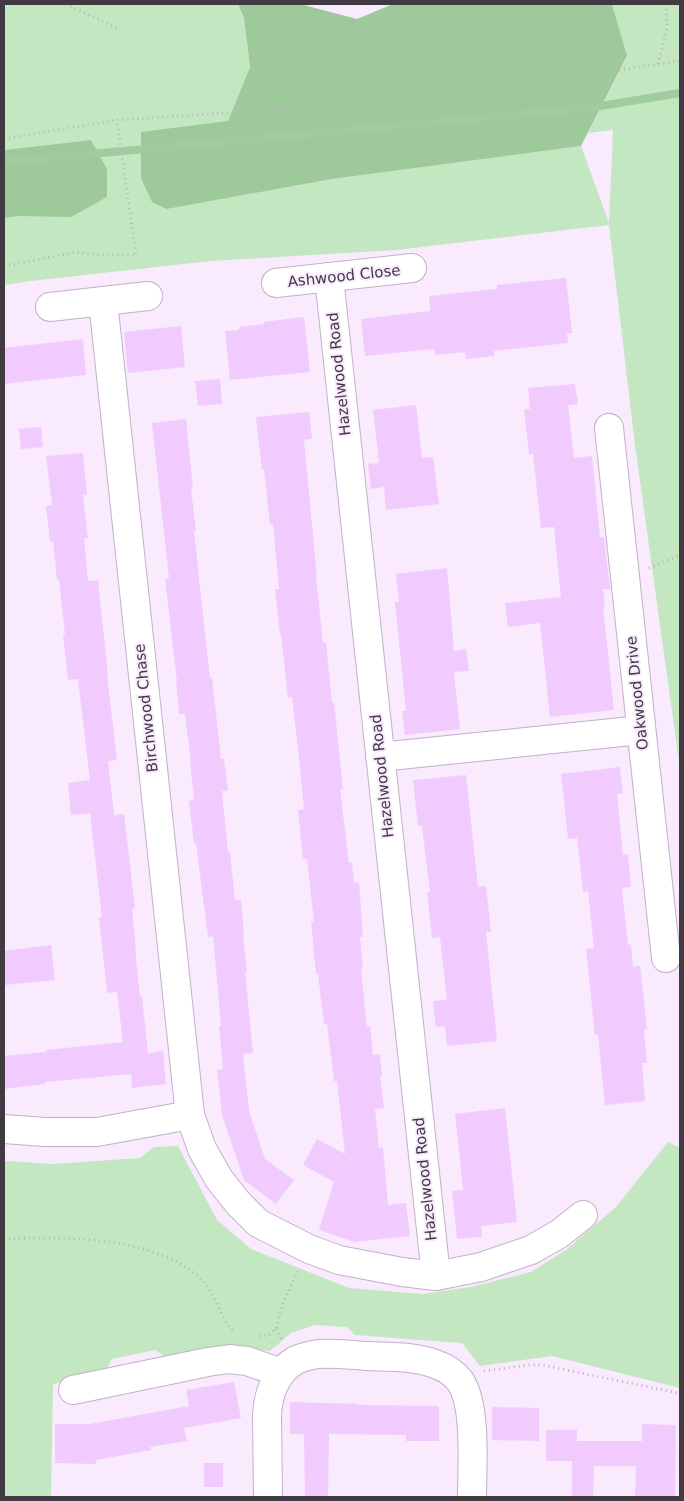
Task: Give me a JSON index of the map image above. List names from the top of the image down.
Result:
{
  "streets": {
    "street": [
      "Ashwood Close",
      "Hazelwood Road",
      "Oakwood Drive",
      "Birchwood Chase"
    ]
  },
  "crossings": [
    ["Ashwood Close", "Hazelwood Road"]
  ]
}
